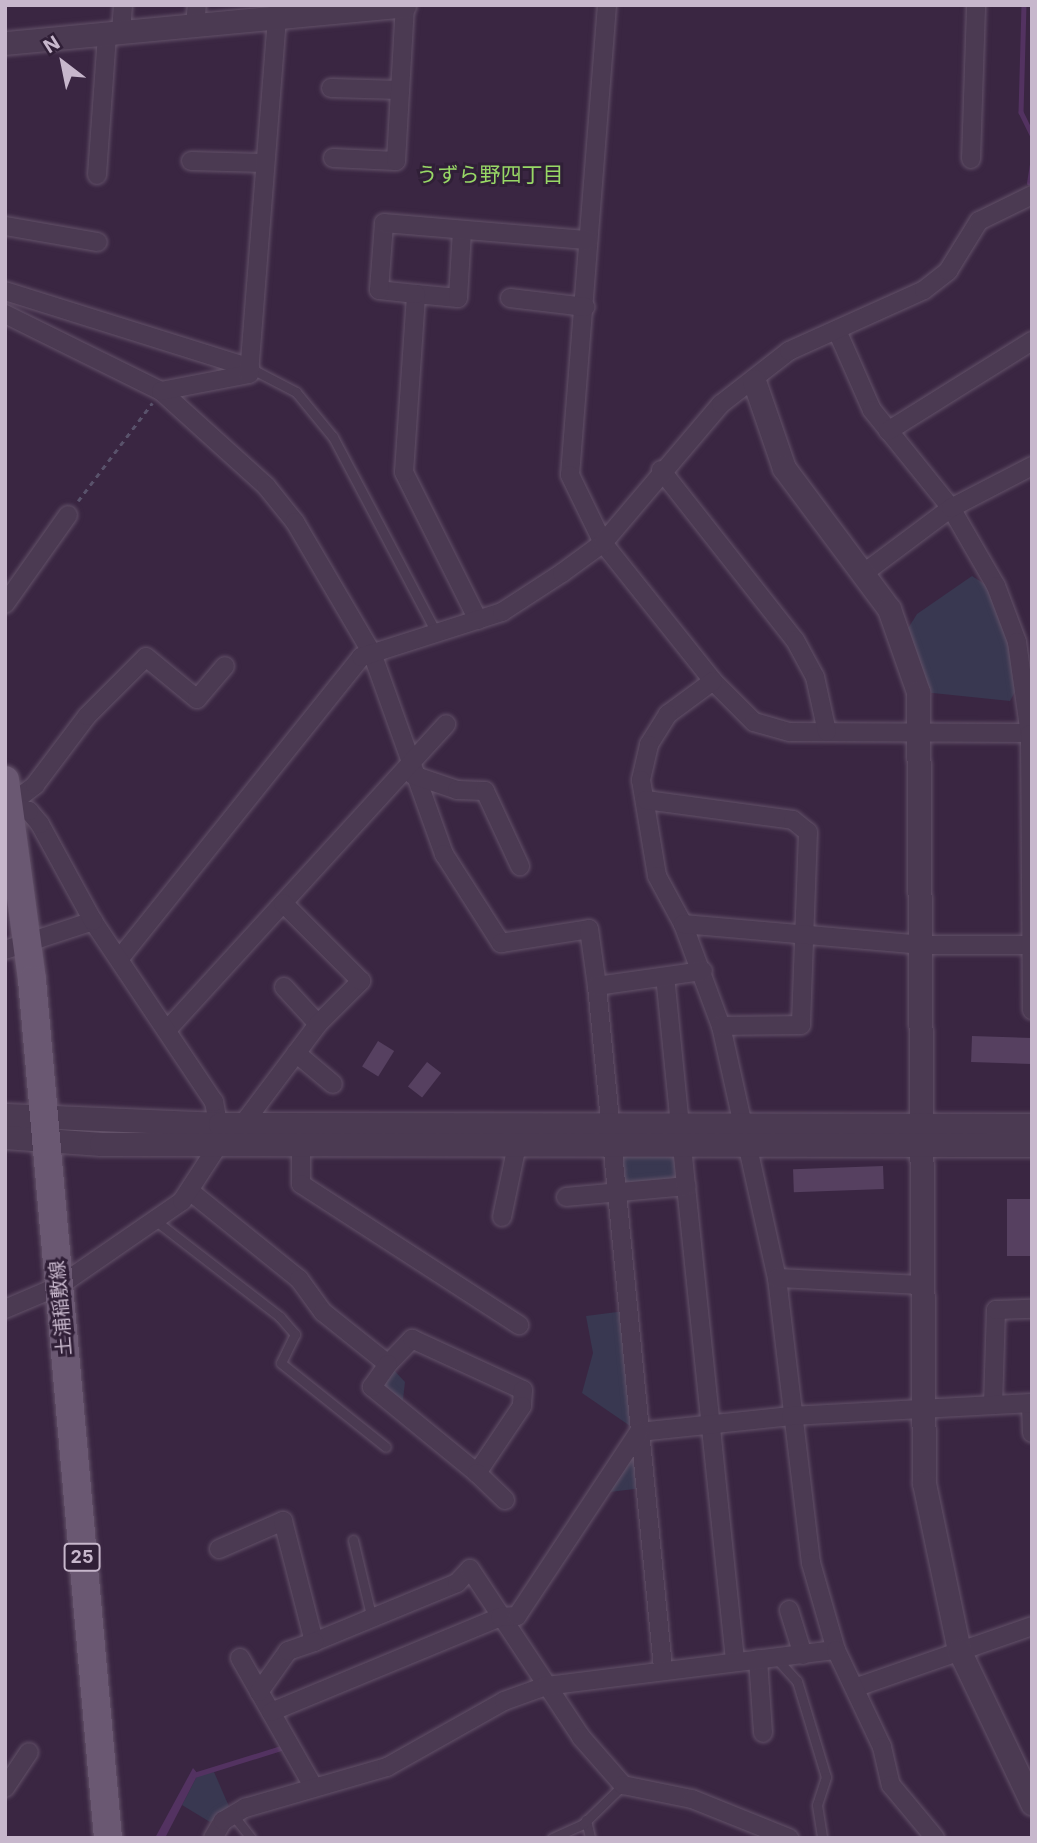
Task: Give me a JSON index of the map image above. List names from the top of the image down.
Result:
{
  "streets": {
    "main road": ["土浦稲敷線", "25"]
  },
  "districts": ["うずら野四丁目"],
  "north": "top left"
}
